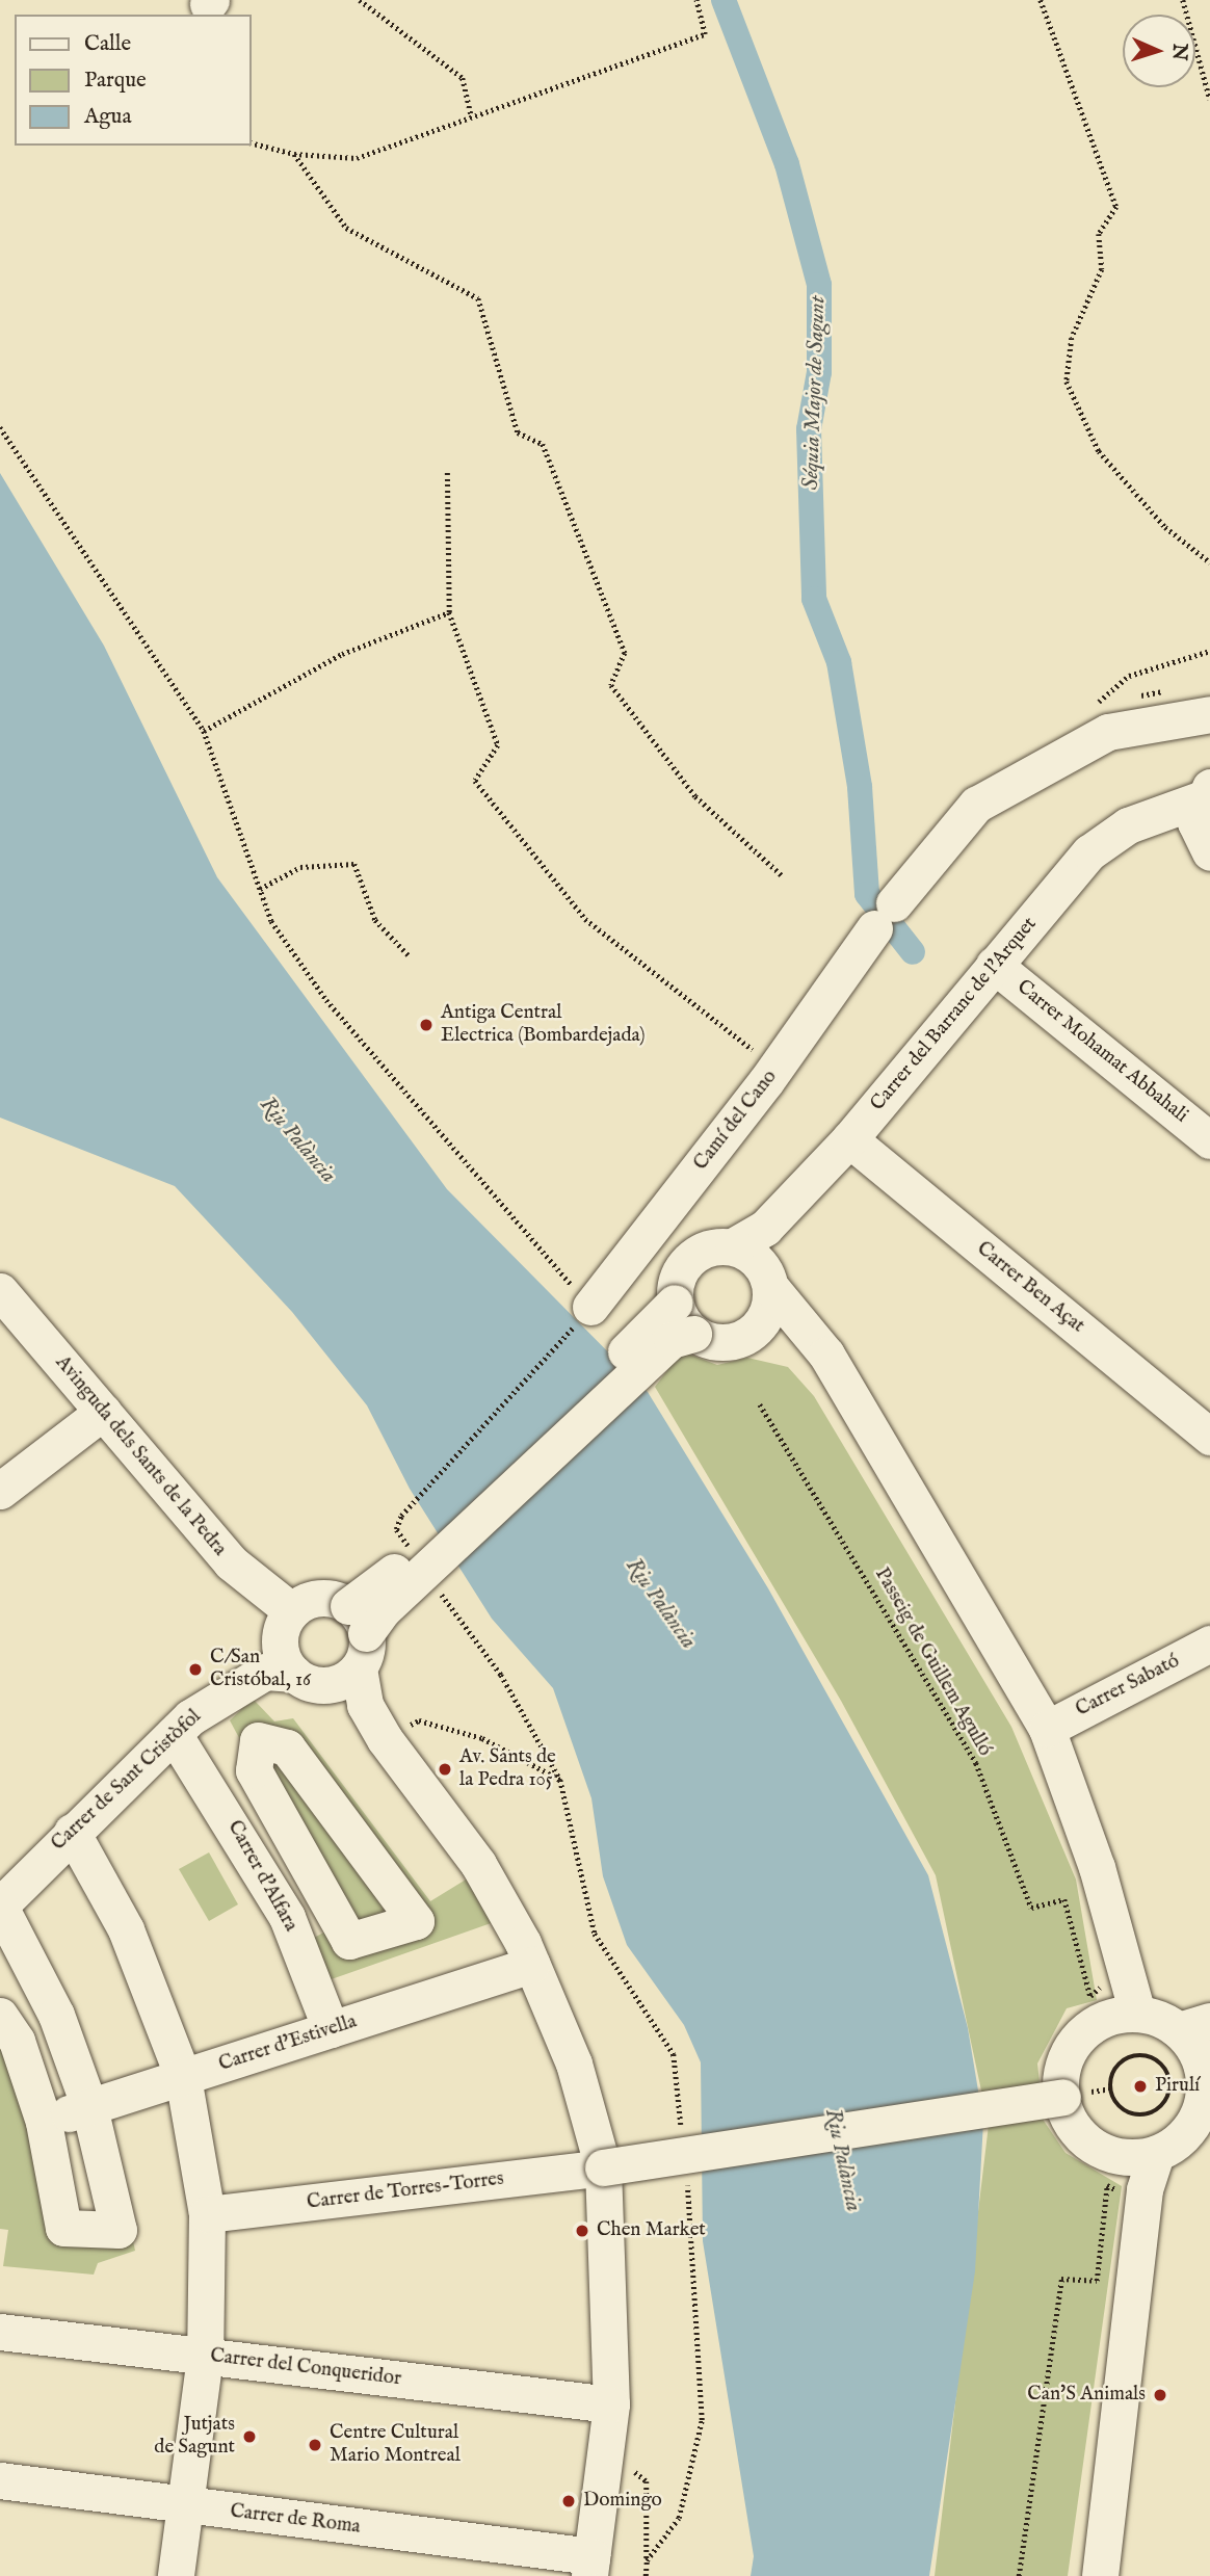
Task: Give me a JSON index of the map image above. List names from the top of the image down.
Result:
{
  "streets": {
    "street": [
      "Carrer del Barranc de l'Arquet",
      "Carrer Mohamat Abbahali",
      "Camí del Cano",
      "Carrer Ben Açat",
      "Avinguda dels Sants de la Pedra",
      "Carrer Sabató",
      "Carrer de Sant Cristòfol",
      "Carrer d'Alfara",
      "Carrer d'Estivella",
      "Carrer de Torres-Torres",
      "Carrer del Conqueridor",
      "Carrer de Roma"
    ],
    "path": ["Passeig de Guillem Agulló"]
  },
  "crossings": [
    ["Carrer del Barranc de l'Arquet", "Carrer Mohamat Abbahali"],
    ["Carrer del Barranc de l'Arquet", "Carrer Ben Açat"],
    ["Carrer de Sant Cristòfol", "Carrer d'Alfara"],
    ["Carrer d'Alfara", "Carrer d'Estivella"]
  ],
  "water": ["Séquia Major de Sagunt", "Riu Palància"],
  "places": [
    "Antiga Central Electrica (Bombardejada)",
    "C/San Cristóbal, 16",
    "Av. Sants de la Pedra 105",
    "Pirulí",
    "Chen Market",
    "Can'S Animals",
    "Jutjats de Sagunt",
    "Centre Cultural Mario Montreal",
    "Domingo"
  ],
  "legend": ["Calle", "Parque", "Agua"],
  "north": "right"
}
